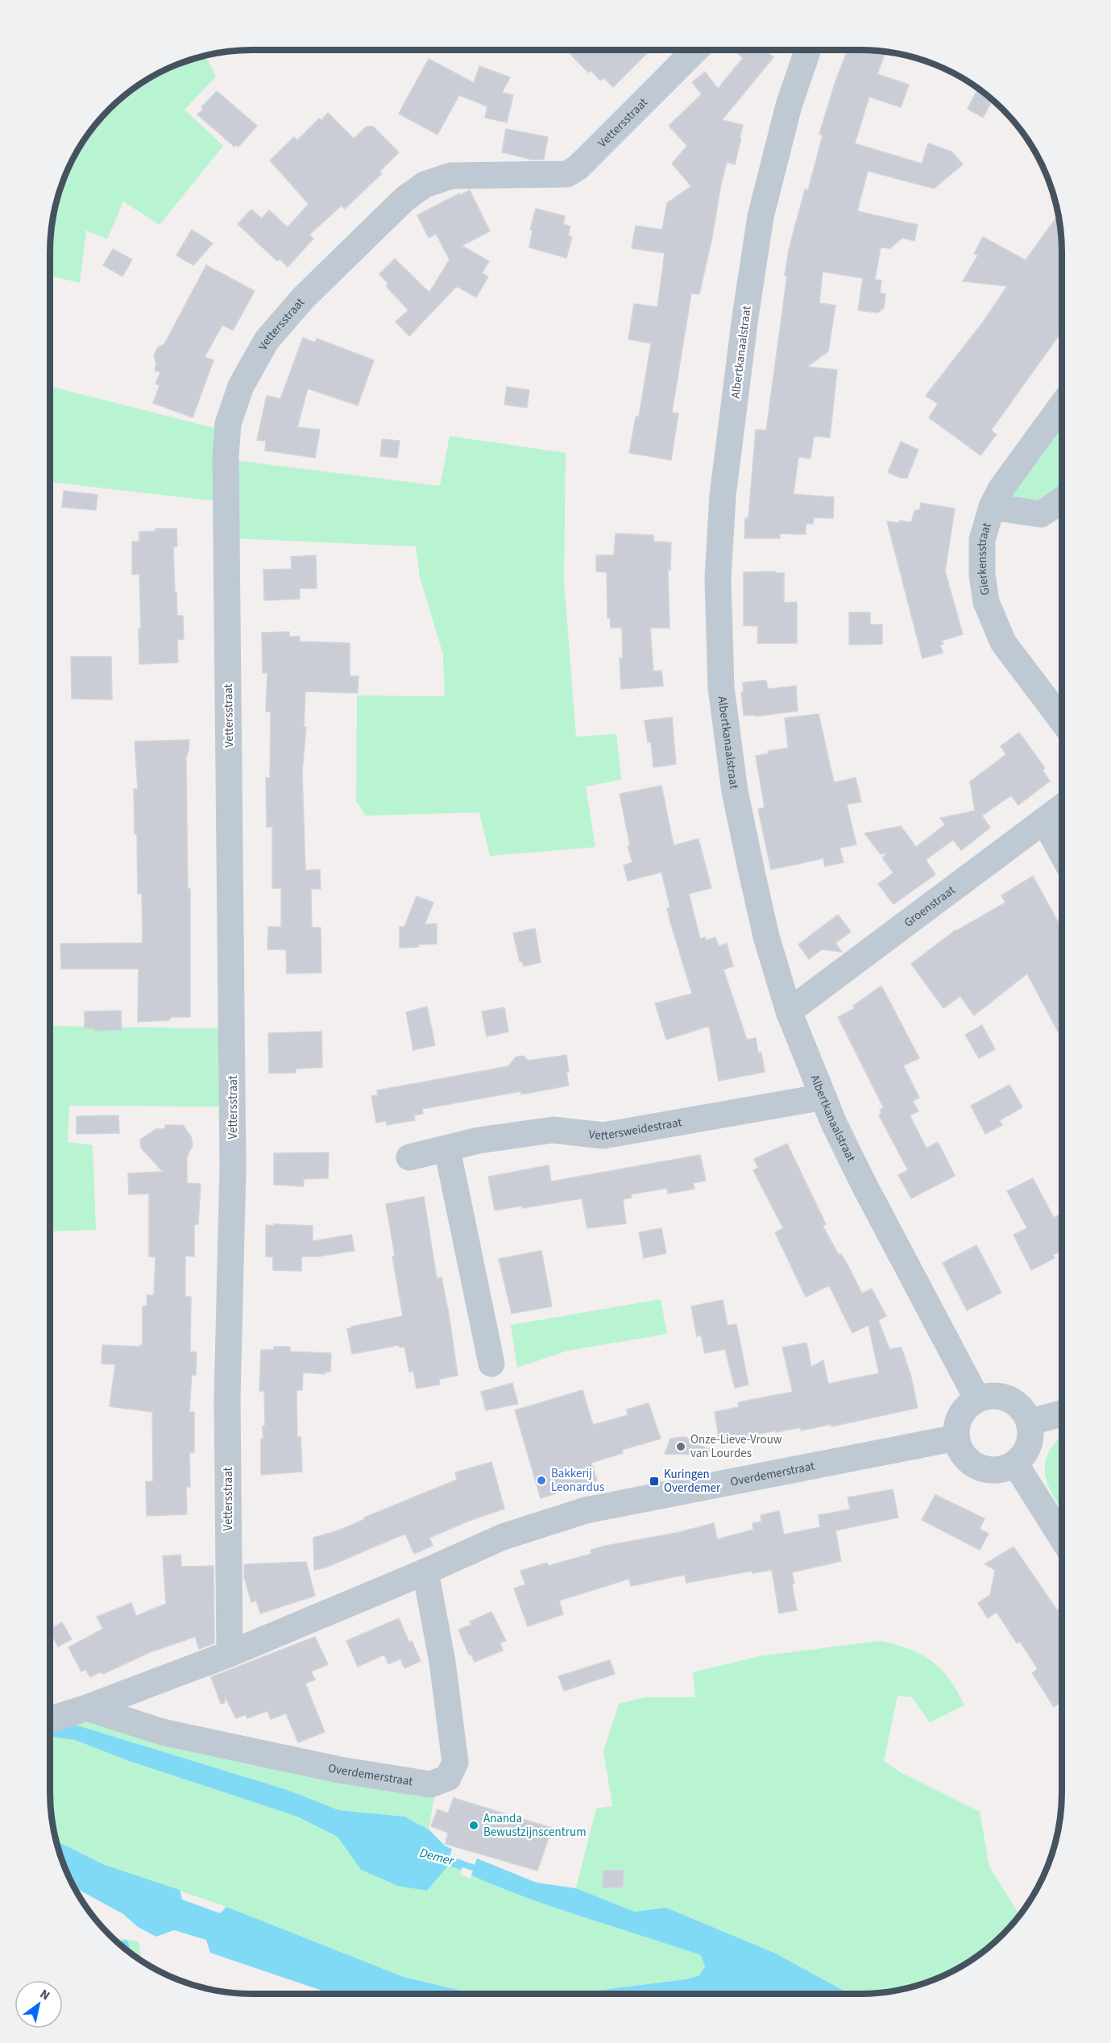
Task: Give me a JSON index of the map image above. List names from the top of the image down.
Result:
{
  "streets": {
    "street": [
      "Vettersstraat",
      "Albertkanaalstraat",
      "Gierkensstraat",
      "Groenstraat",
      "Vettersweidestraat",
      "Overdemerstraat"
    ]
  },
  "crossings": [
    ["Vettersstraat", "Overdemerstraat"],
    ["Albertkanaalstraat", "Groenstraat"],
    ["Albertkanaalstraat", "Vettersweidestraat"],
    ["Albertkanaalstraat", "Overdemerstraat"]
  ],
  "water": ["Demer"],
  "places": {
    "other": ["Onze-Lieve-Vrouw van Lourdes", "Bakkerij Leonardus", "Ananda Bewustzijnscentrum"],
    "transit": ["Kuringen Overdemer"]
  },
  "north": "top right"
}
